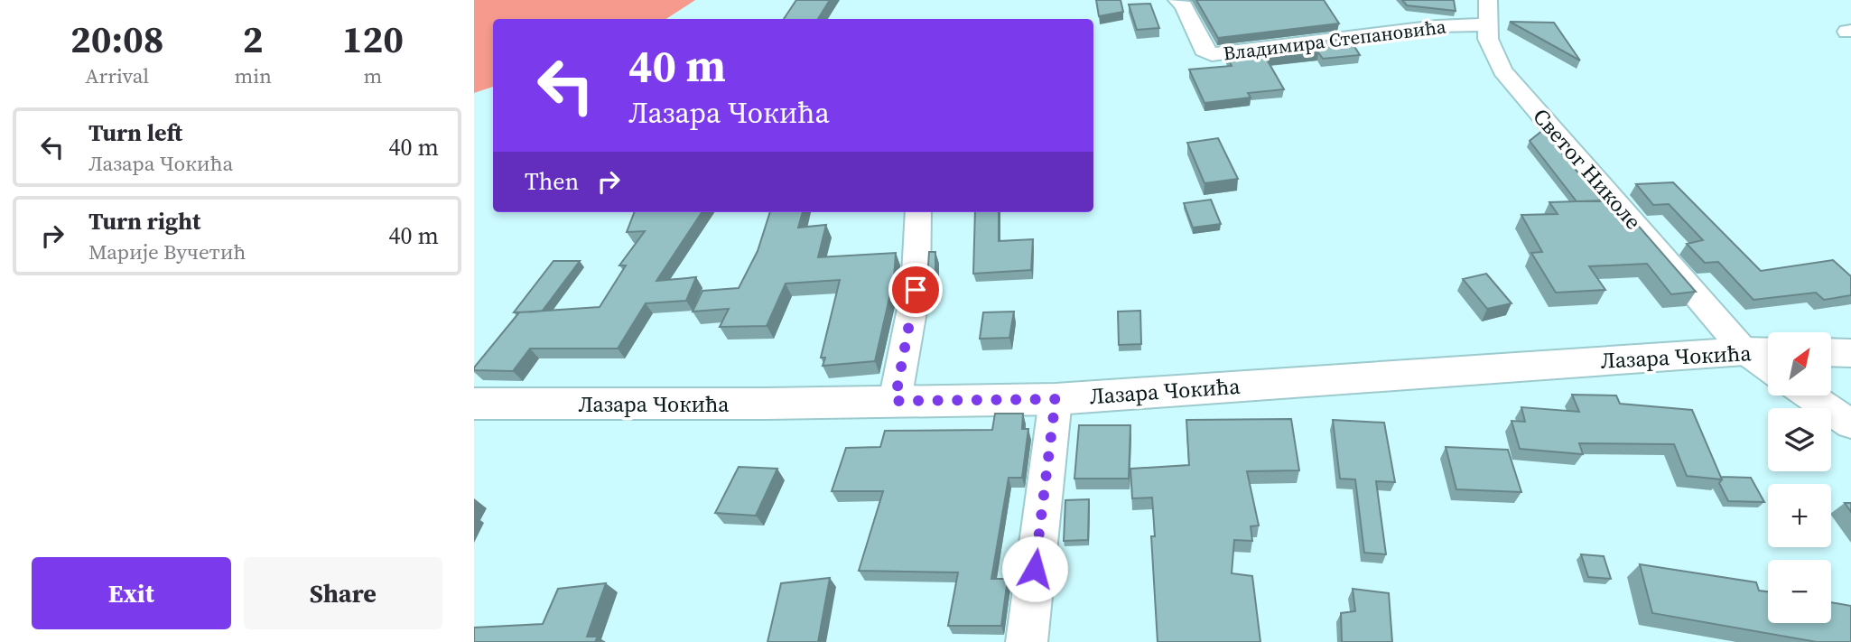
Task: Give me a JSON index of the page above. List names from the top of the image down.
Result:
{
  "streets": {
    "street": ["Владимира Степановића", "Светог Николе", "Лазара Чокића"]
  },
  "crossings": [
    ["Владимира Степановића", "Светог Николе"],
    ["Светог Николе", "Лазара Чокића"]
  ],
  "north": "top right",
  "page": {
    "eta": [
      "20:08",
      "Arrival",
      "2",
      "min",
      "120",
      "m"
    ],
    "turn": ["40 m", "Лазара Чокића"],
    "list": [
      {
        "name": "Turn left",
        "note": "Лазара Чокића",
        "value": "40 m"
      },
      {
        "name": "Turn right",
        "note": "Марије Вучетић",
        "value": "40 m"
      }
    ],
    "then": "Then",
    "map_buttons": ["+", "−"],
    "buttons": ["Exit", "Share"]
  }
}
